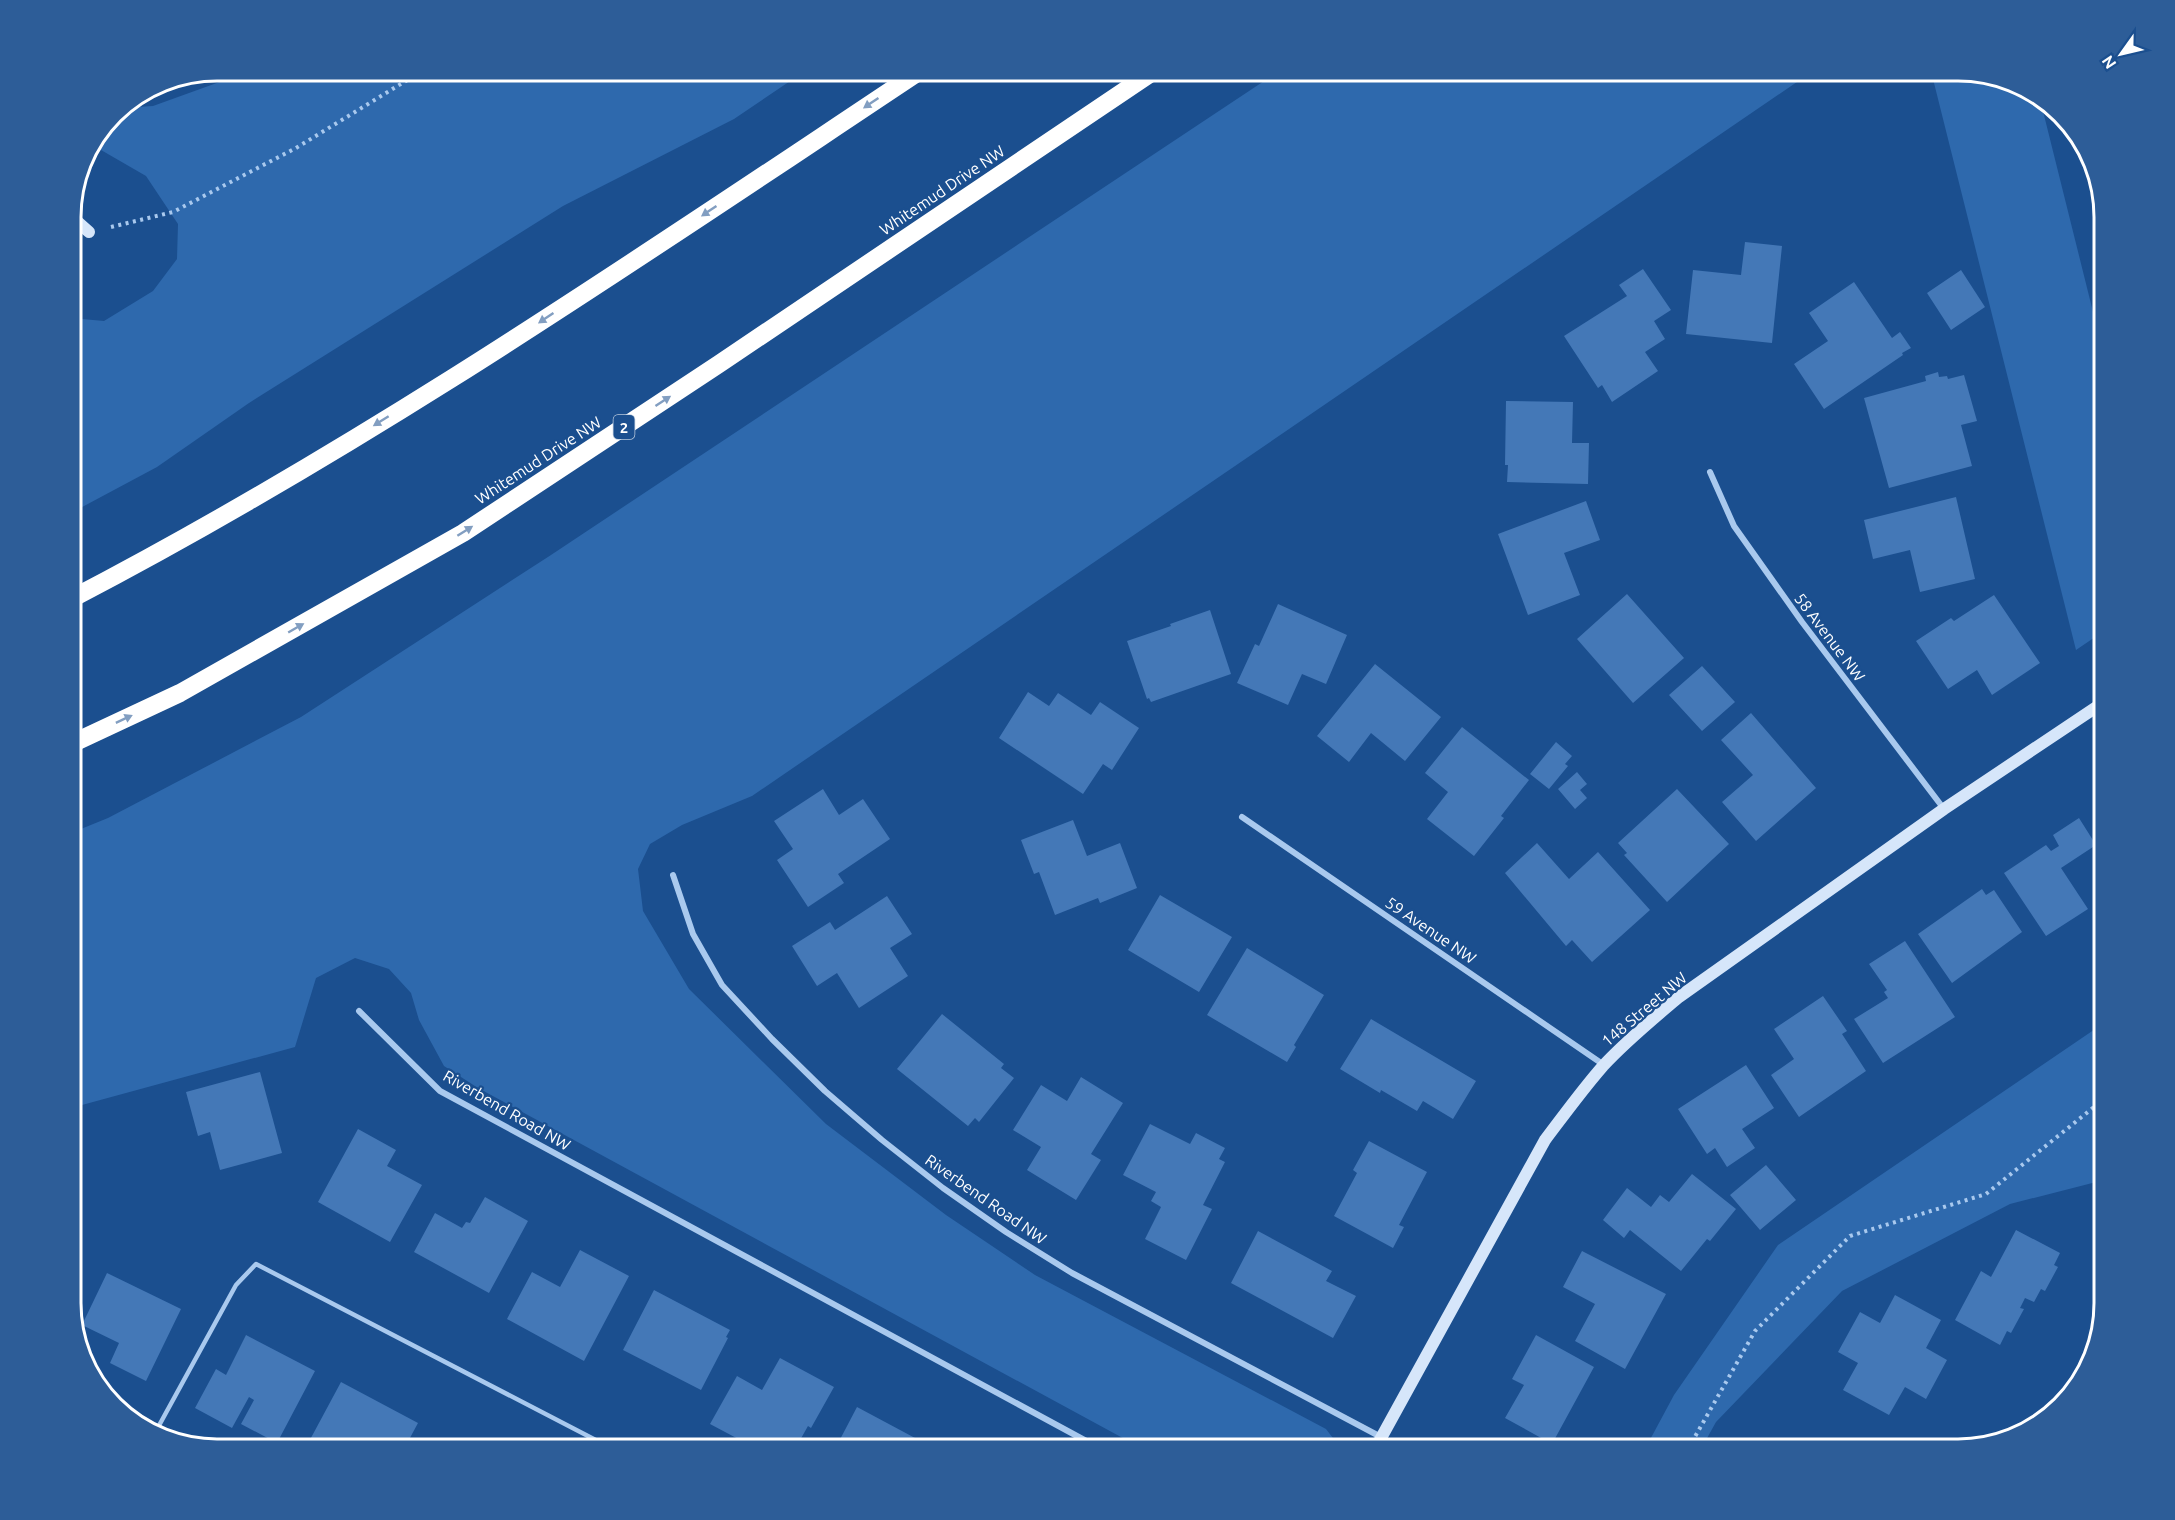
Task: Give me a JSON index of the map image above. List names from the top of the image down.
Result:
{
  "streets": {
    "highway": ["Whitemud Drive NW", "2"],
    "street": [
      "58 Avenue NW",
      "59 Avenue NW",
      "148 Street NW",
      "Riverbend Road NW"
    ]
  },
  "crossings": [
    ["58 Avenue NW", "148 Street NW"],
    ["59 Avenue NW", "148 Street NW"],
    ["148 Street NW", "Riverbend Road NW"]
  ],
  "north": "bottom left"
}
